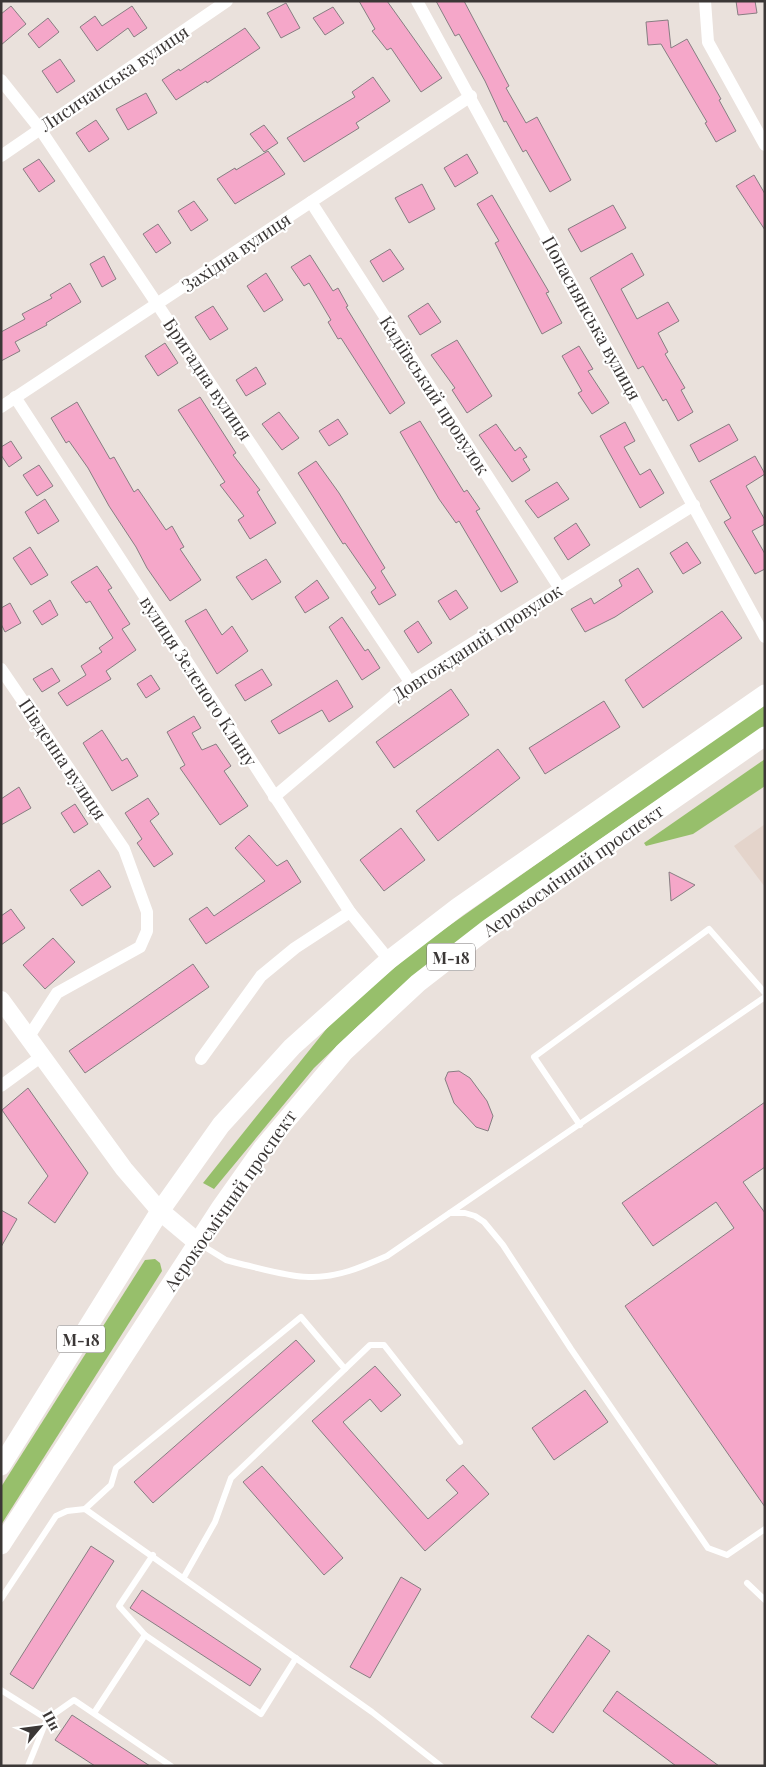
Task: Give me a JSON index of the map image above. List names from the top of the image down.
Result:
{
  "streets": {
    "main road": ["Аерокосмічний проспект", "М-18"],
    "street": [
      "Лисичанська вулиця",
      "Західна вулиця",
      "Попаснянська вулиця",
      "Бригадна вулиця",
      "Кадіївський провулок",
      "Довгожданий провулок",
      "вулиця Зеленого Клину",
      "Південна вулиця"
    ]
  },
  "crossings": [
    ["Лисичанська вулиця", "Бригадна вулиця"],
    ["Західна вулиця", "Попаснянська вулиця"],
    ["Західна вулиця", "Бригадна вулиця"],
    ["Західна вулиця", "Кадіївський провулок"],
    ["Західна вулиця", "вулиця Зеленого Клину"],
    ["Попаснянська вулиця", "Довгожданий провулок"],
    ["Бригадна вулиця", "Довгожданий провулок"],
    ["Кадіївський провулок", "Довгожданий провулок"],
    ["Довгожданий провулок", "вулиця Зеленого Клину"],
    ["вулиця Зеленого Клину", "Аерокосмічний проспект"]
  ],
  "north": "top right"
}
